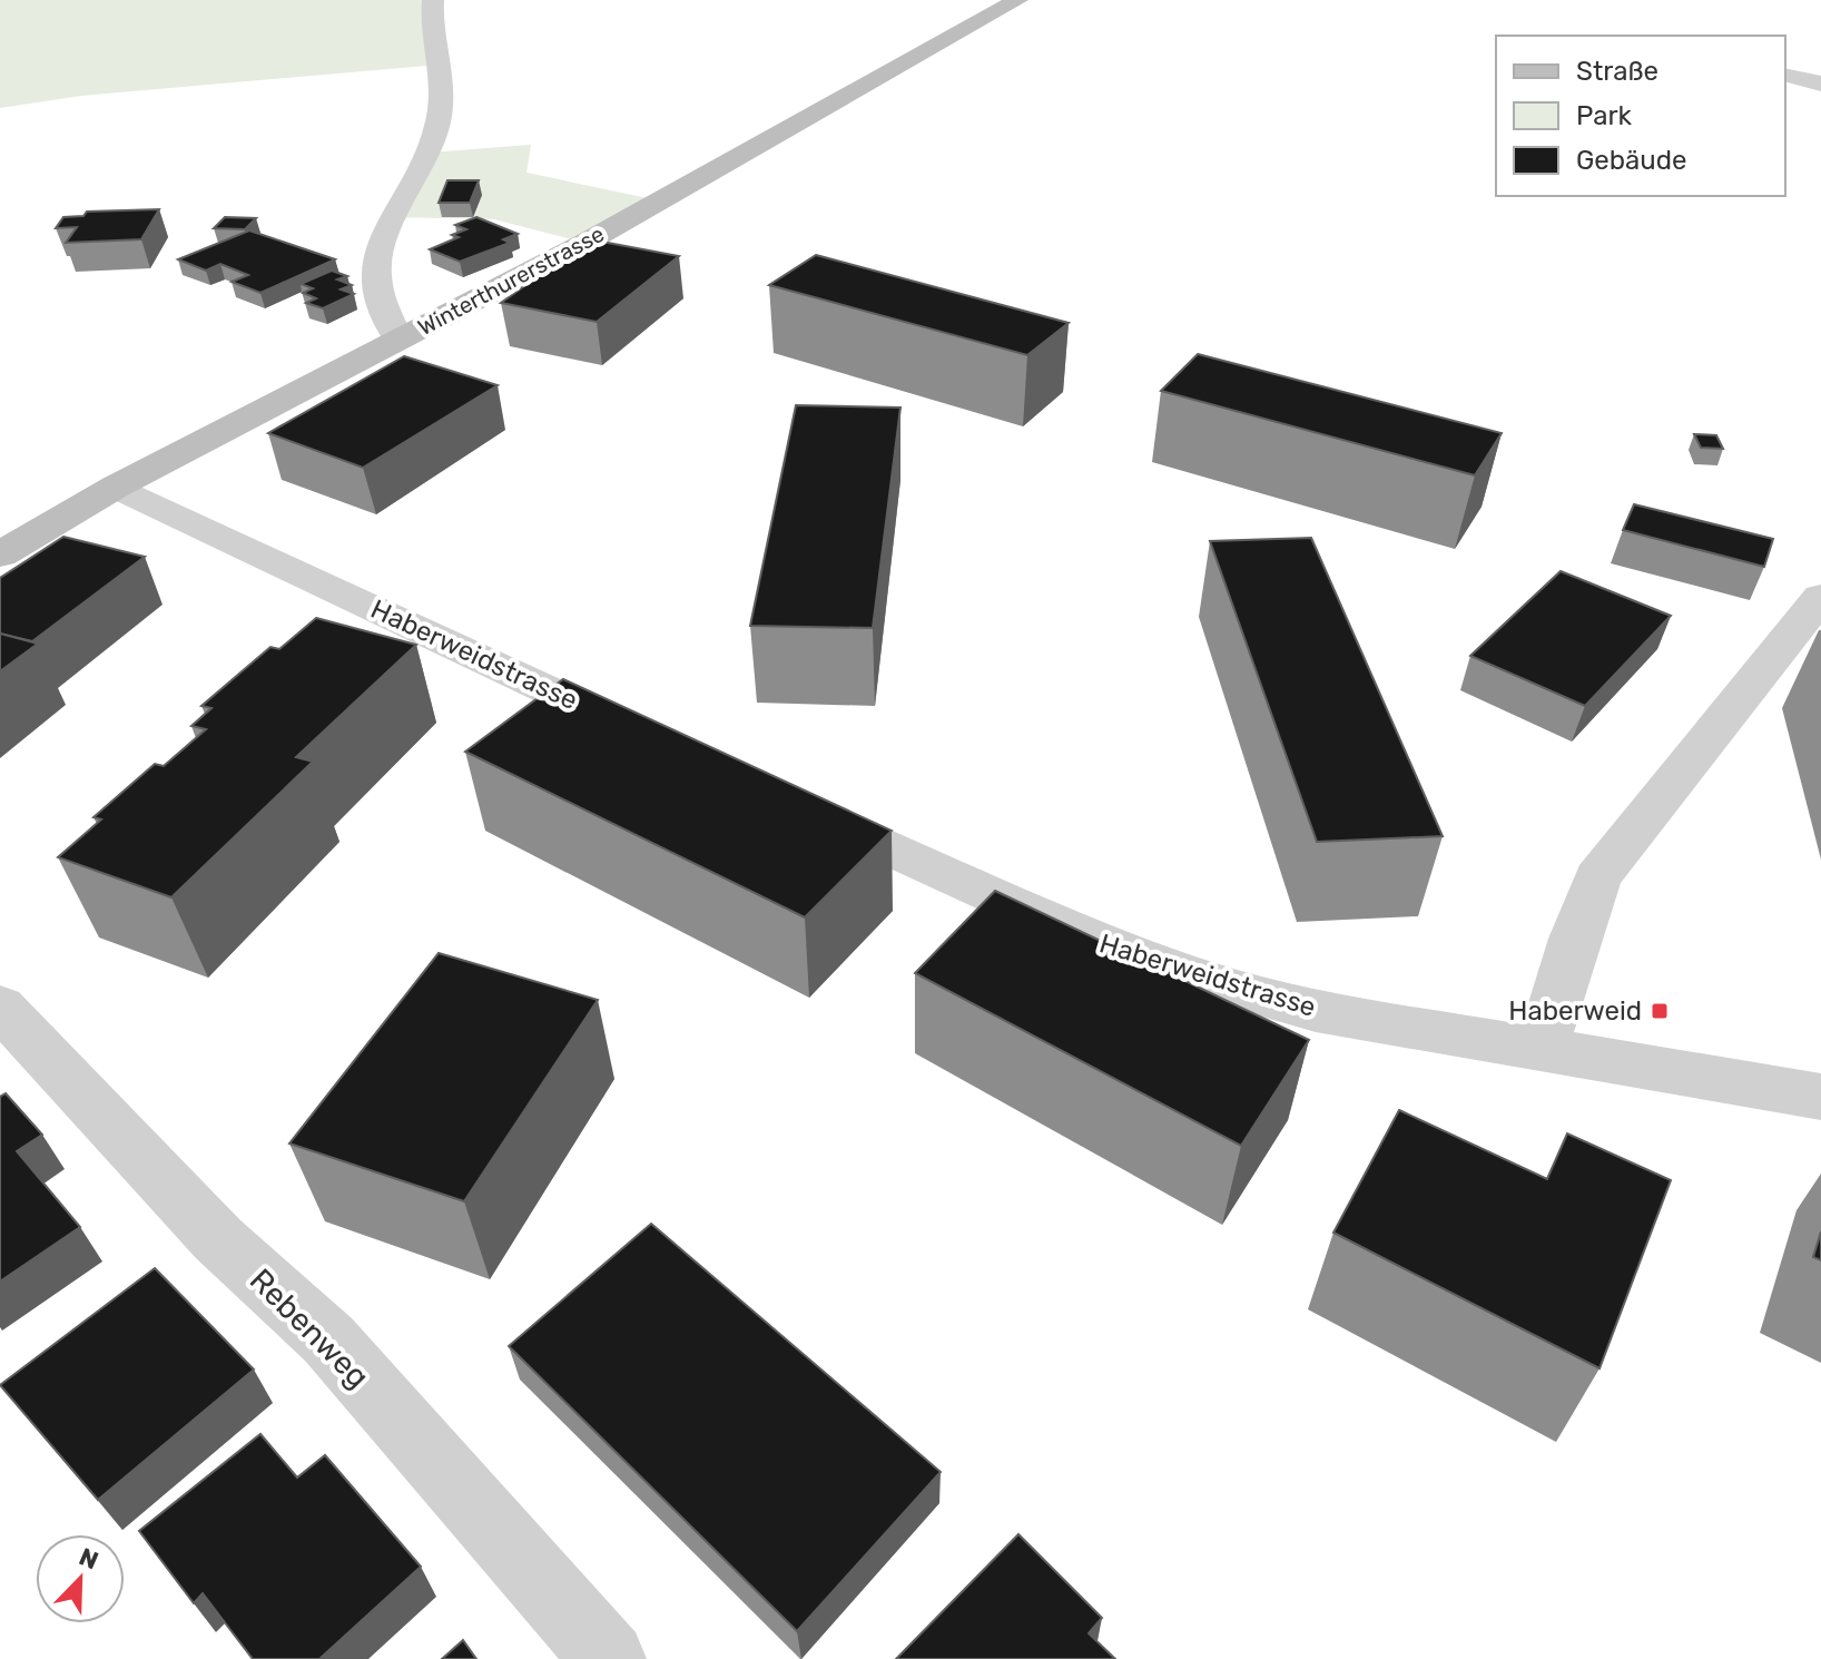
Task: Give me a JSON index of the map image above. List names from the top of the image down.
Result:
{
  "streets": {
    "main road": ["Winterthurerstrasse"],
    "street": ["Haberweidstrasse", "Rebenweg"]
  },
  "crossings": [
    ["Winterthurerstrasse", "Haberweidstrasse"]
  ],
  "places": {
    "transit": ["Haberweid"]
  },
  "legend": ["Straße", "Park", "Gebäude"],
  "north": "top right"
}
